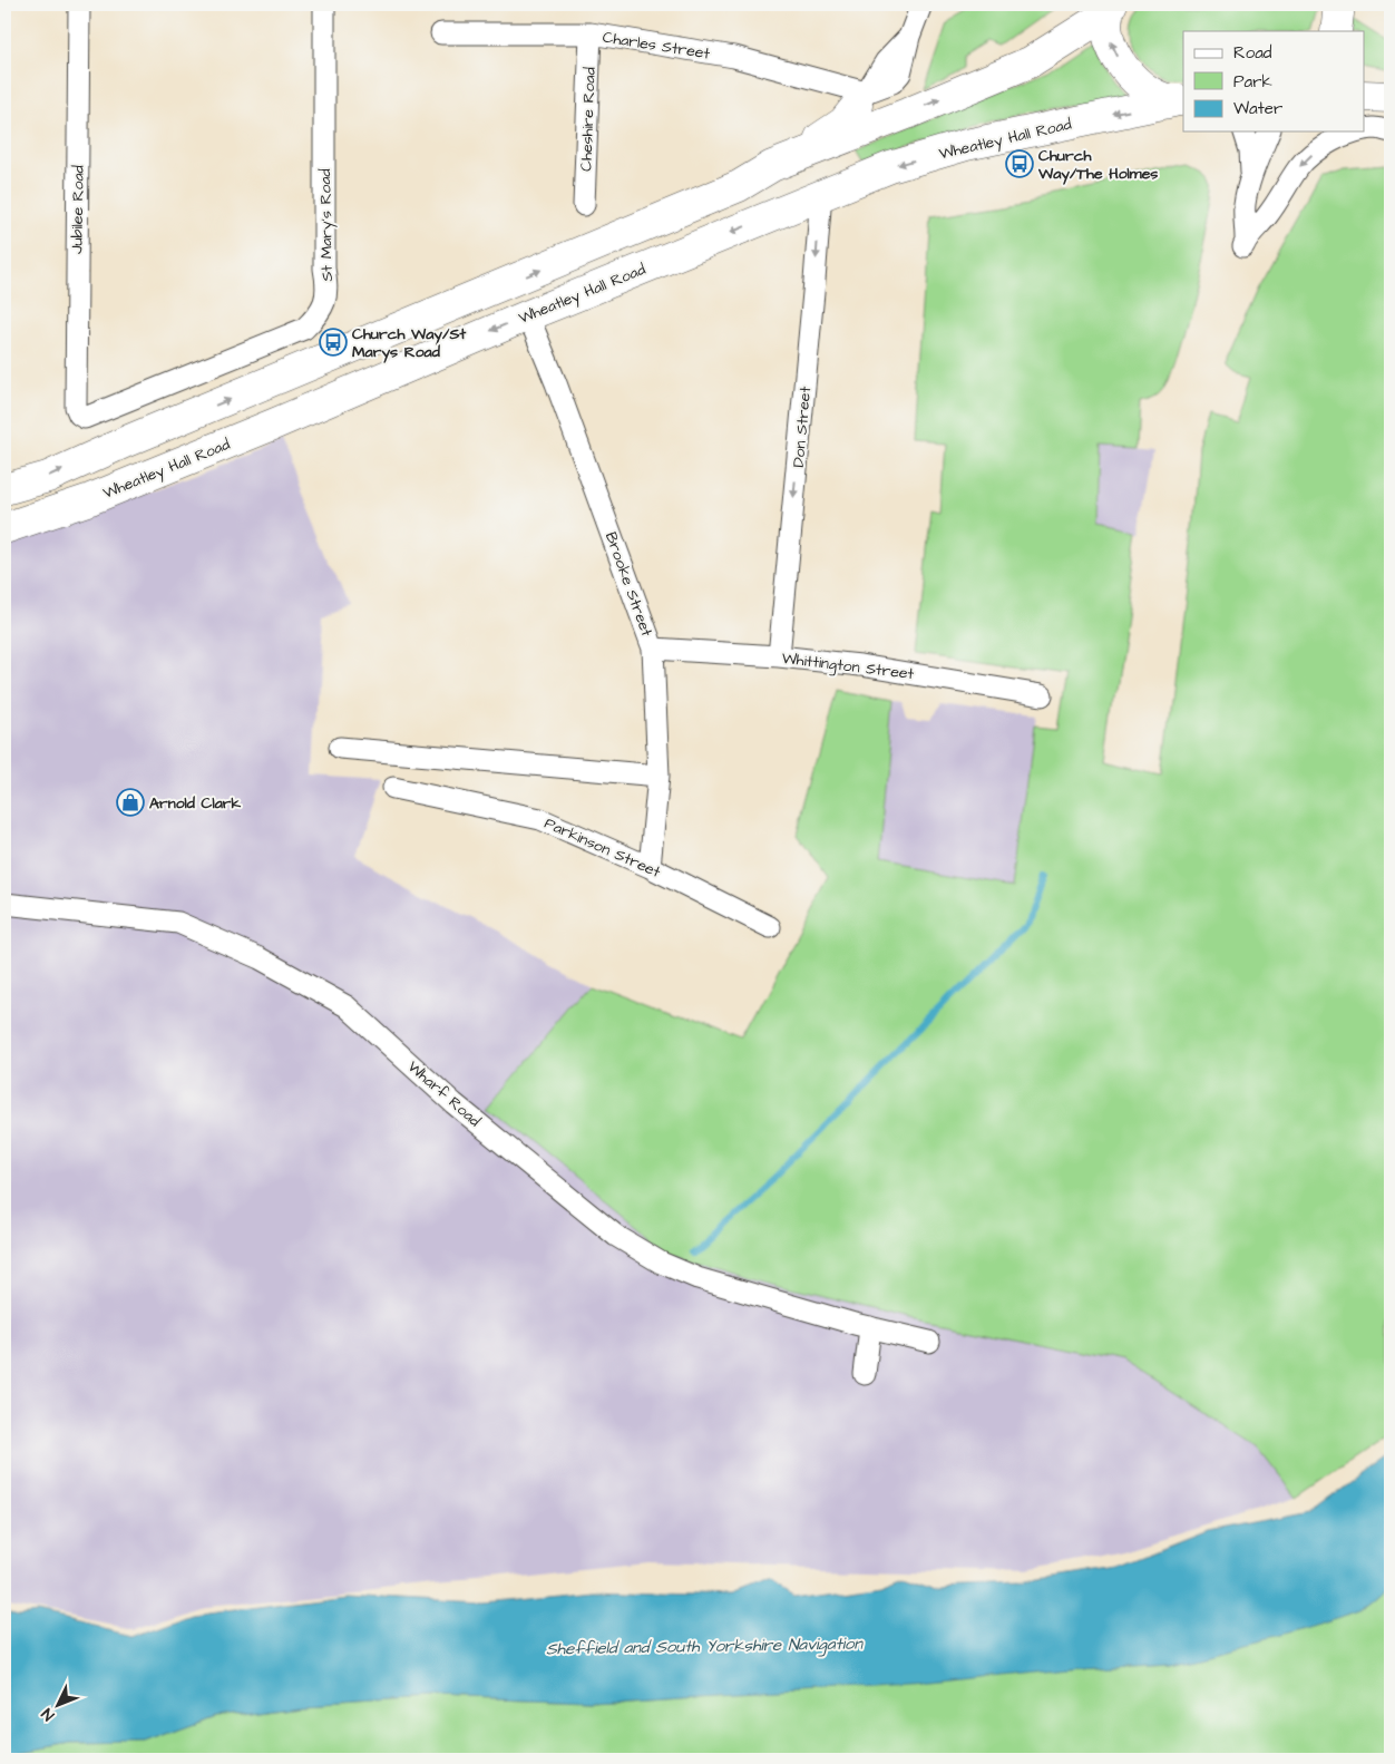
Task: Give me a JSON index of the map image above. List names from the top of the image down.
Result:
{
  "streets": {
    "highway": ["Wheatley Hall Road"],
    "street": [
      "Charles Street",
      "Cheshire Road",
      "Jubilee Road",
      "St Mary's Road",
      "Don Street",
      "Brooke Street",
      "Whittington Street",
      "Parkinson Street",
      "Wharf Road"
    ]
  },
  "crossings": [
    ["Charles Street", "Cheshire Road"],
    ["Wheatley Hall Road", "Don Street"],
    ["Wheatley Hall Road", "Brooke Street"],
    ["Jubilee Road", "St Mary's Road"],
    ["Don Street", "Whittington Street"],
    ["Brooke Street", "Whittington Street"],
    ["Brooke Street", "Parkinson Street"]
  ],
  "one_way": ["Don Street"],
  "water": ["Sheffield and South Yorkshire Navigation"],
  "places": {
    "bus stop": ["Church Way/The Holmes", "Church Way/St Marys Road"],
    "shop": ["Arnold Clark"]
  },
  "legend": ["Road", "Park", "Water"],
  "north": "bottom left"
}
